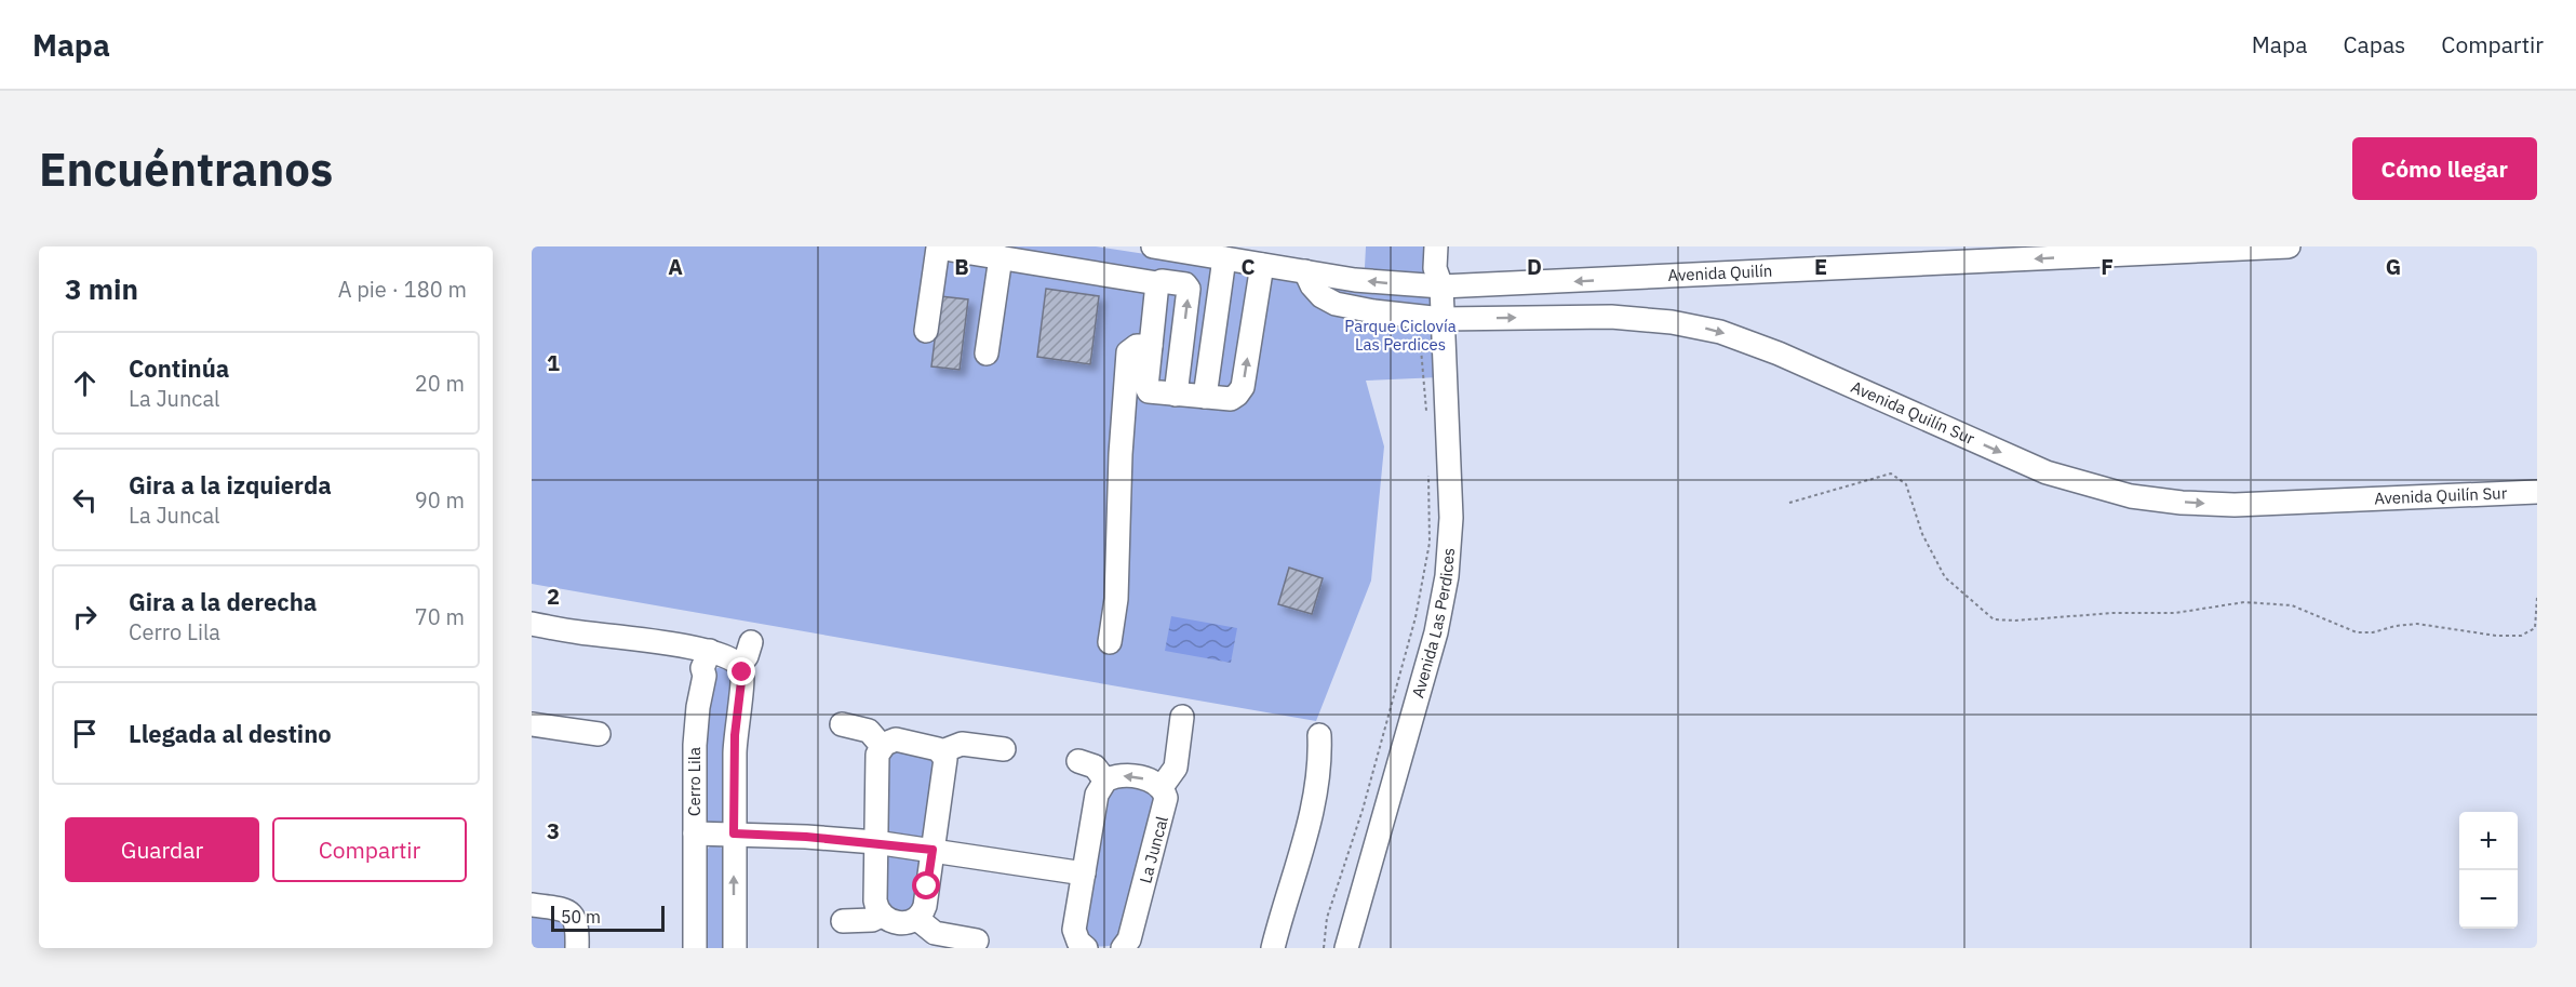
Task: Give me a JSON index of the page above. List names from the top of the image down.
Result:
{
  "streets": {
    "street": [
      "Avenida Quilín",
      "Avenida Quilín Sur",
      "Avenida Las Perdices",
      "Cerro Lila",
      "La Juncal"
    ]
  },
  "crossings": [
    ["Avenida Quilín", "Avenida Quilín Sur"],
    ["Avenida Quilín", "Avenida Las Perdices"],
    ["Avenida Quilín Sur", "Avenida Las Perdices"]
  ],
  "one_way": ["Avenida Quilín", "Avenida Quilín Sur"],
  "parks": ["Parque Ciclovía Las Perdices"],
  "scale_bar": "50 m",
  "page": {
    "header": "Mapa",
    "nav": ["Mapa", "Capas", "Compartir"],
    "buttons": [
      "Cómo llegar",
      ["Guardar", "Compartir"]
    ],
    "title": "Encuéntranos",
    "heading": ["3 min", "A pie · 180 m"],
    "list": [
      ["Continúa", "La Juncal", "20 m"],
      ["Gira a la izquierda", "La Juncal", "90 m"],
      ["Gira a la derecha", "Cerro Lila", "70 m"],
      "Llegada al destino"
    ],
    "map_buttons": ["+", "−"],
    "scale": "50 m"
  },
  "grid": {
    "columns": [
      "A",
      "B",
      "C",
      "D",
      "E",
      "F",
      "G"
    ],
    "rows": ["1", "2", "3"]
  }
}
